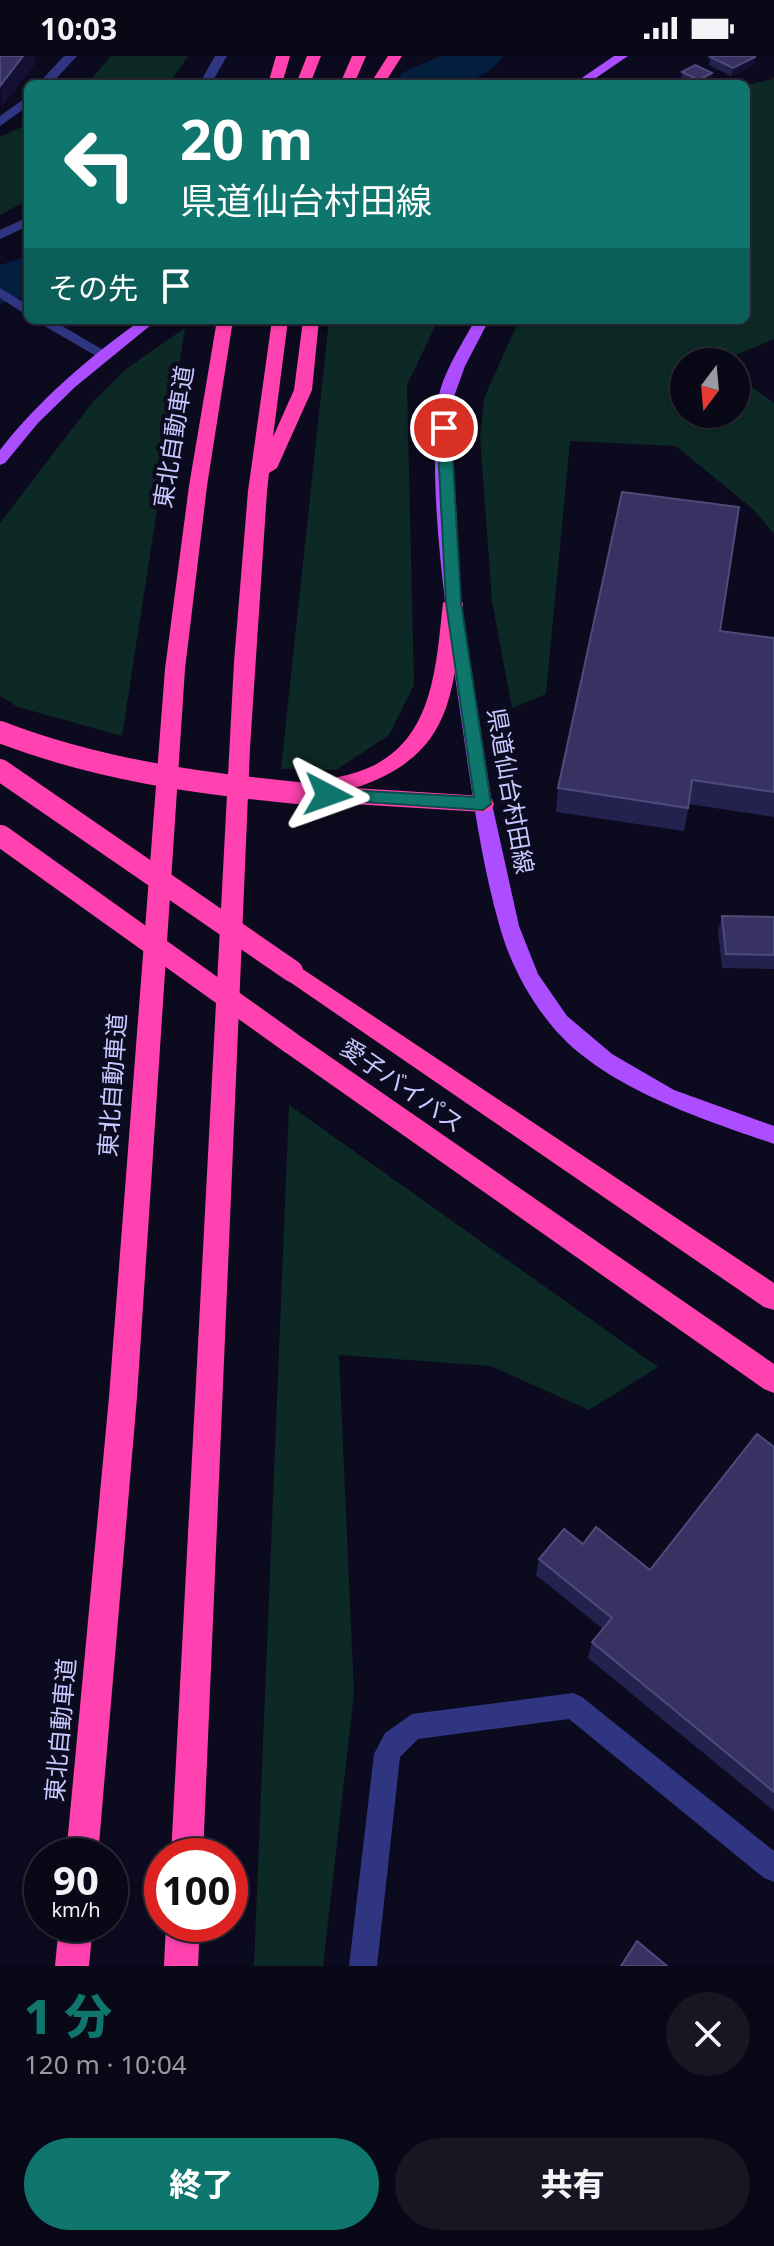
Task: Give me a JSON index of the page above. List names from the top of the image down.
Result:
{
  "streets": {
    "highway": ["東北自動車道", "愛子バイパス"],
    "main road": ["県道仙台村田線"]
  },
  "north": "bottom",
  "page": {
    "status": "10:03",
    "turn": ["20 m", "県道仙台村田線"],
    "then": "その先",
    "speed": "90 km/h",
    "limit": "100",
    "heading": ["1 分", "120 m · 10:04"],
    "buttons": ["終了", "共有"]
  }
}
